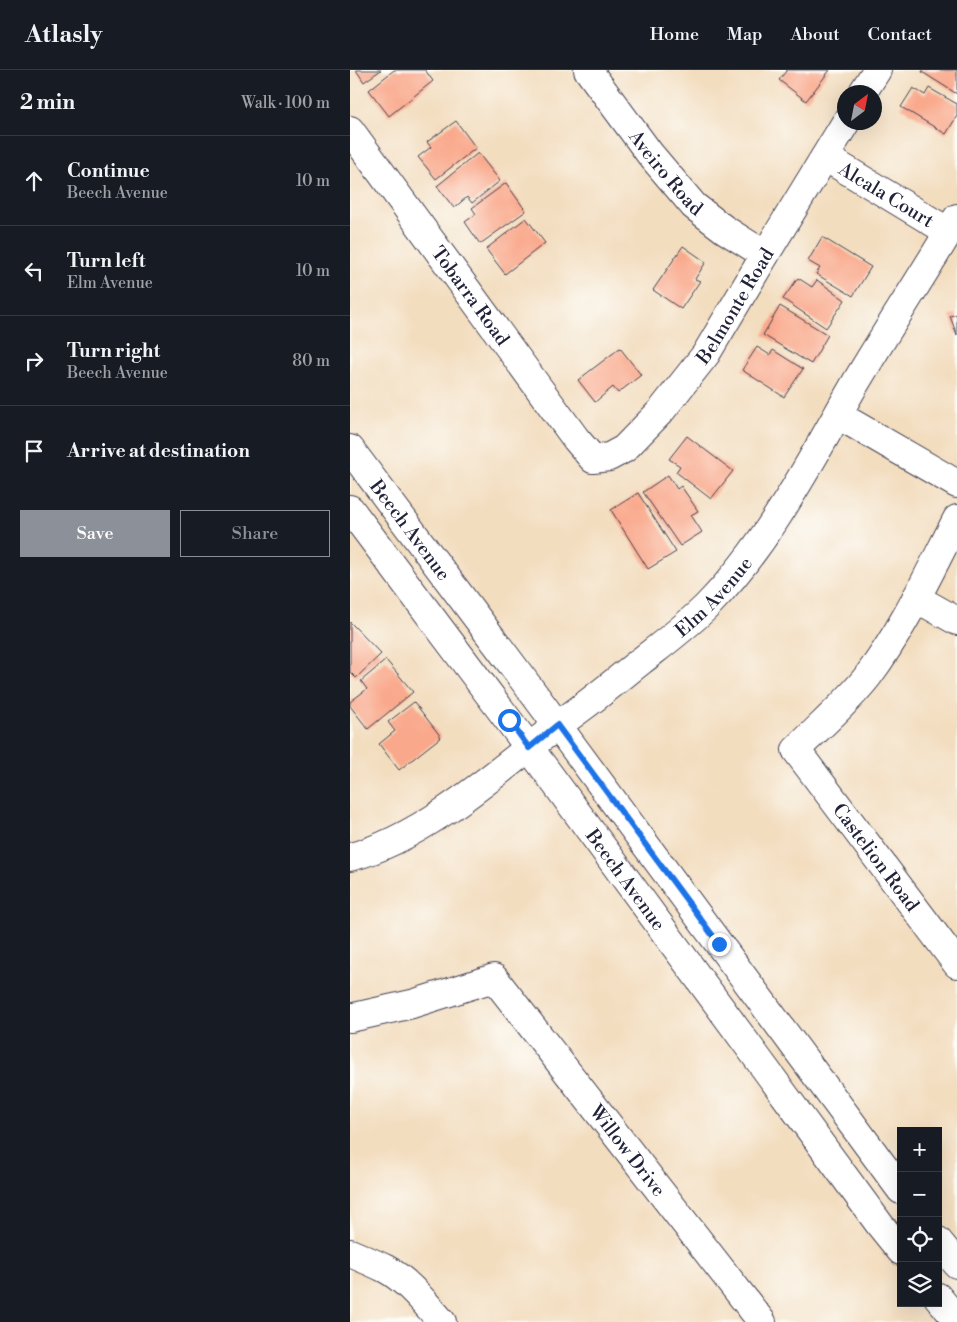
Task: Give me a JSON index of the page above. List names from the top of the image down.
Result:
{
  "streets": {
    "street": [
      "Aveiro Road",
      "Alcala Court",
      "Tobarra Road",
      "Belmonte Road",
      "Beech Avenue",
      "Elm Avenue",
      "Castelion Road",
      "Willow Drive"
    ]
  },
  "crossings": [
    ["Aveiro Road", "Belmonte Road"],
    ["Alcala Court", "Belmonte Road"],
    ["Alcala Court", "Elm Avenue"],
    ["Tobarra Road", "Belmonte Road"],
    ["Beech Avenue", "Elm Avenue"]
  ],
  "north": "top right",
  "page": {
    "header": "Atlasly",
    "nav": [
      "Home",
      "Map",
      "About",
      "Contact"
    ],
    "heading": ["2 min", "Walk · 100 m"],
    "list": [
      ["Continue", "Beech Avenue", "10 m"],
      ["Turn left", "Elm Avenue", "10 m"],
      ["Turn right", "Beech Avenue", "80 m"],
      "Arrive at destination"
    ],
    "buttons": ["Save", "Share"],
    "map_buttons": ["+", "−"]
  }
}
